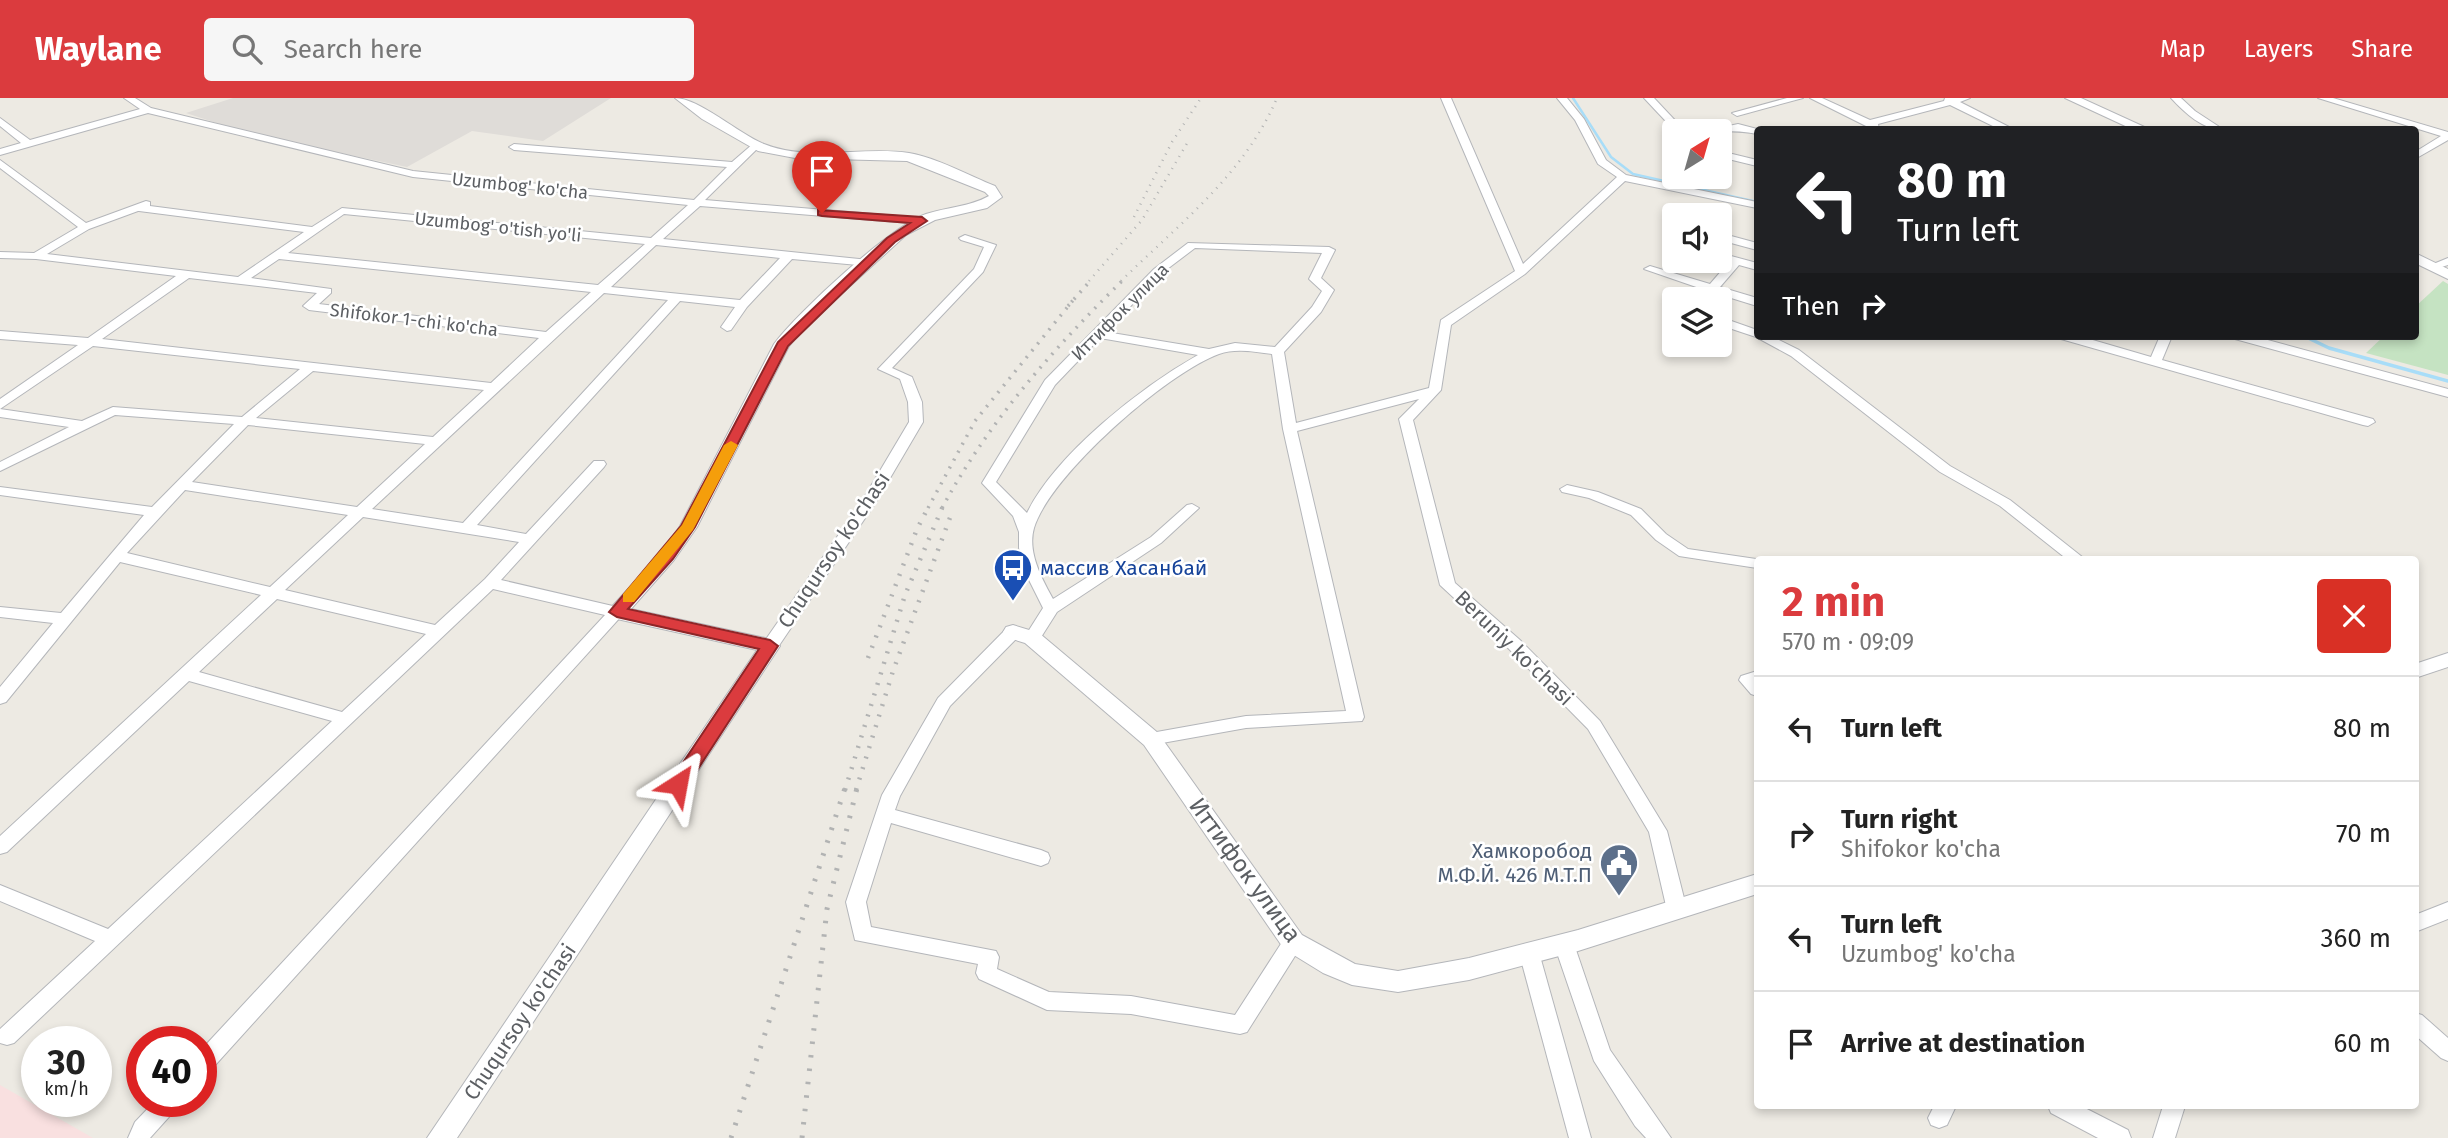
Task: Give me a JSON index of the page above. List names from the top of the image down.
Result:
{
  "streets": {
    "street": [
      "Uzumbog' ko'cha",
      "Uzumbog' o'tish yo'li",
      "Иттифок улица",
      "Shifokor 1-chi ko'cha",
      "Chuqursoy ko'chasi",
      "Beruniy ko'chasi"
    ]
  },
  "crossings": [
    ["Иттифок улица", "Beruniy ko'chasi"]
  ],
  "places": {
    "bus stop": ["массив Хасанбай"],
    "public building": ["Хамкоробод М.Ф.Й. 426 М.Т.П"]
  },
  "north": "top right",
  "page": {
    "header": "Waylane",
    "search": "Search here",
    "nav": ["Map", "Layers", "Share"],
    "turn": ["80 m", "Turn left"],
    "then": "Then",
    "heading": ["2 min", "570 m · 09:09"],
    "list": [
      {
        "name": "Turn left",
        "value": "80 m"
      },
      {
        "name": "Turn right",
        "note": "Shifokor ko'cha",
        "value": "70 m"
      },
      {
        "name": "Turn left",
        "note": "Uzumbog' ko'cha",
        "value": "360 m"
      },
      {
        "name": "Arrive at destination",
        "value": "60 m"
      }
    ],
    "speed": "30 km/h",
    "limit": "40"
  }
}
